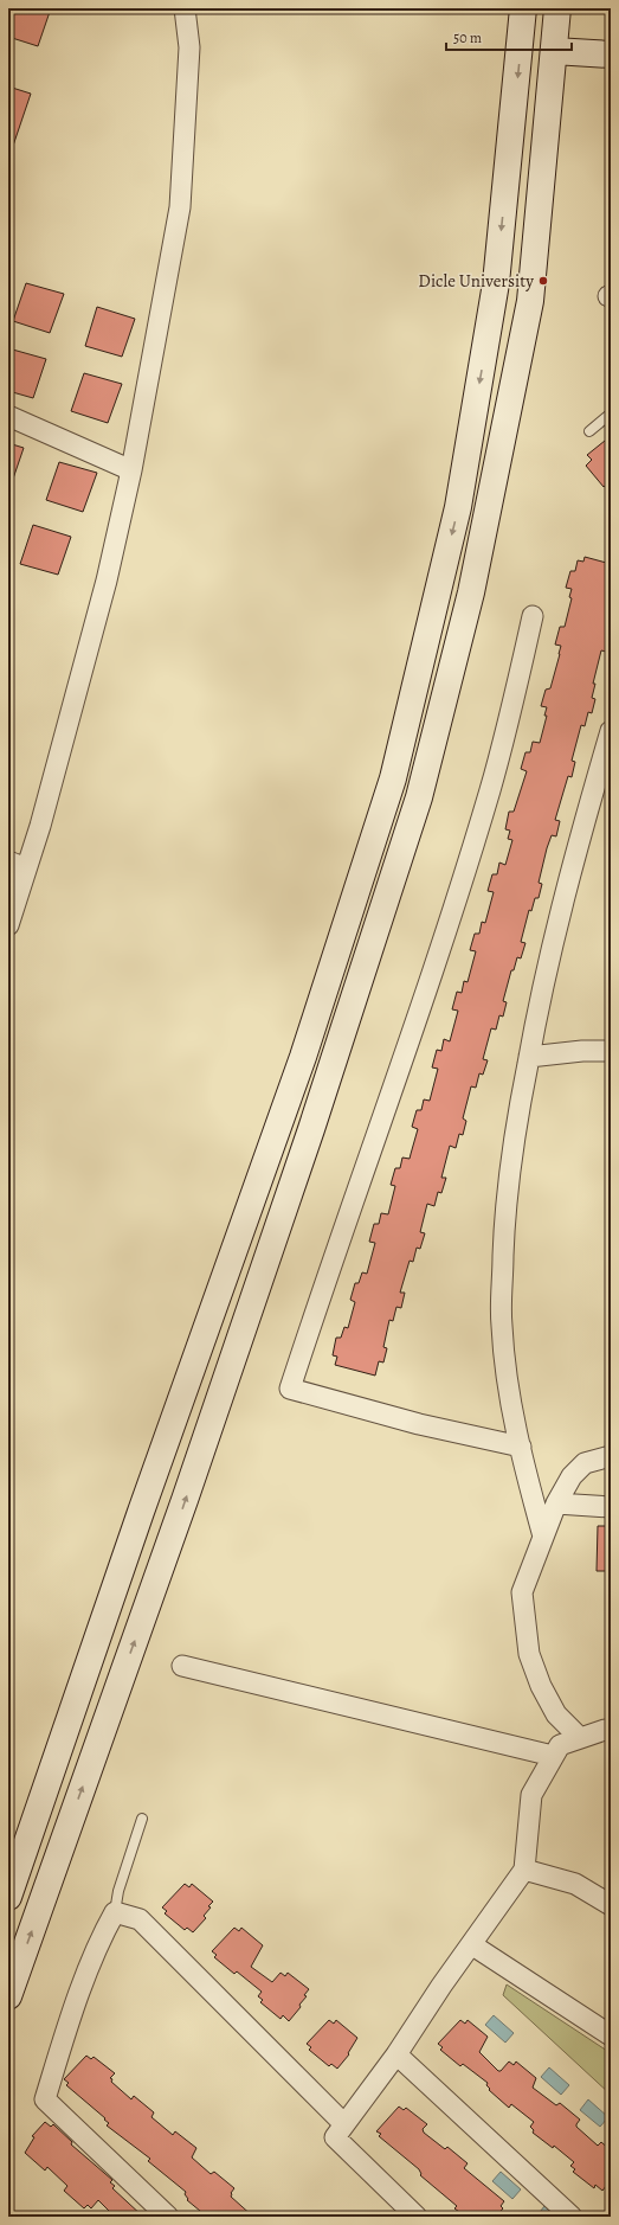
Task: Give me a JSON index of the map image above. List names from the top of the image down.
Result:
{
  "places": ["Dicle University"],
  "scale_bar": "50 m"
}
